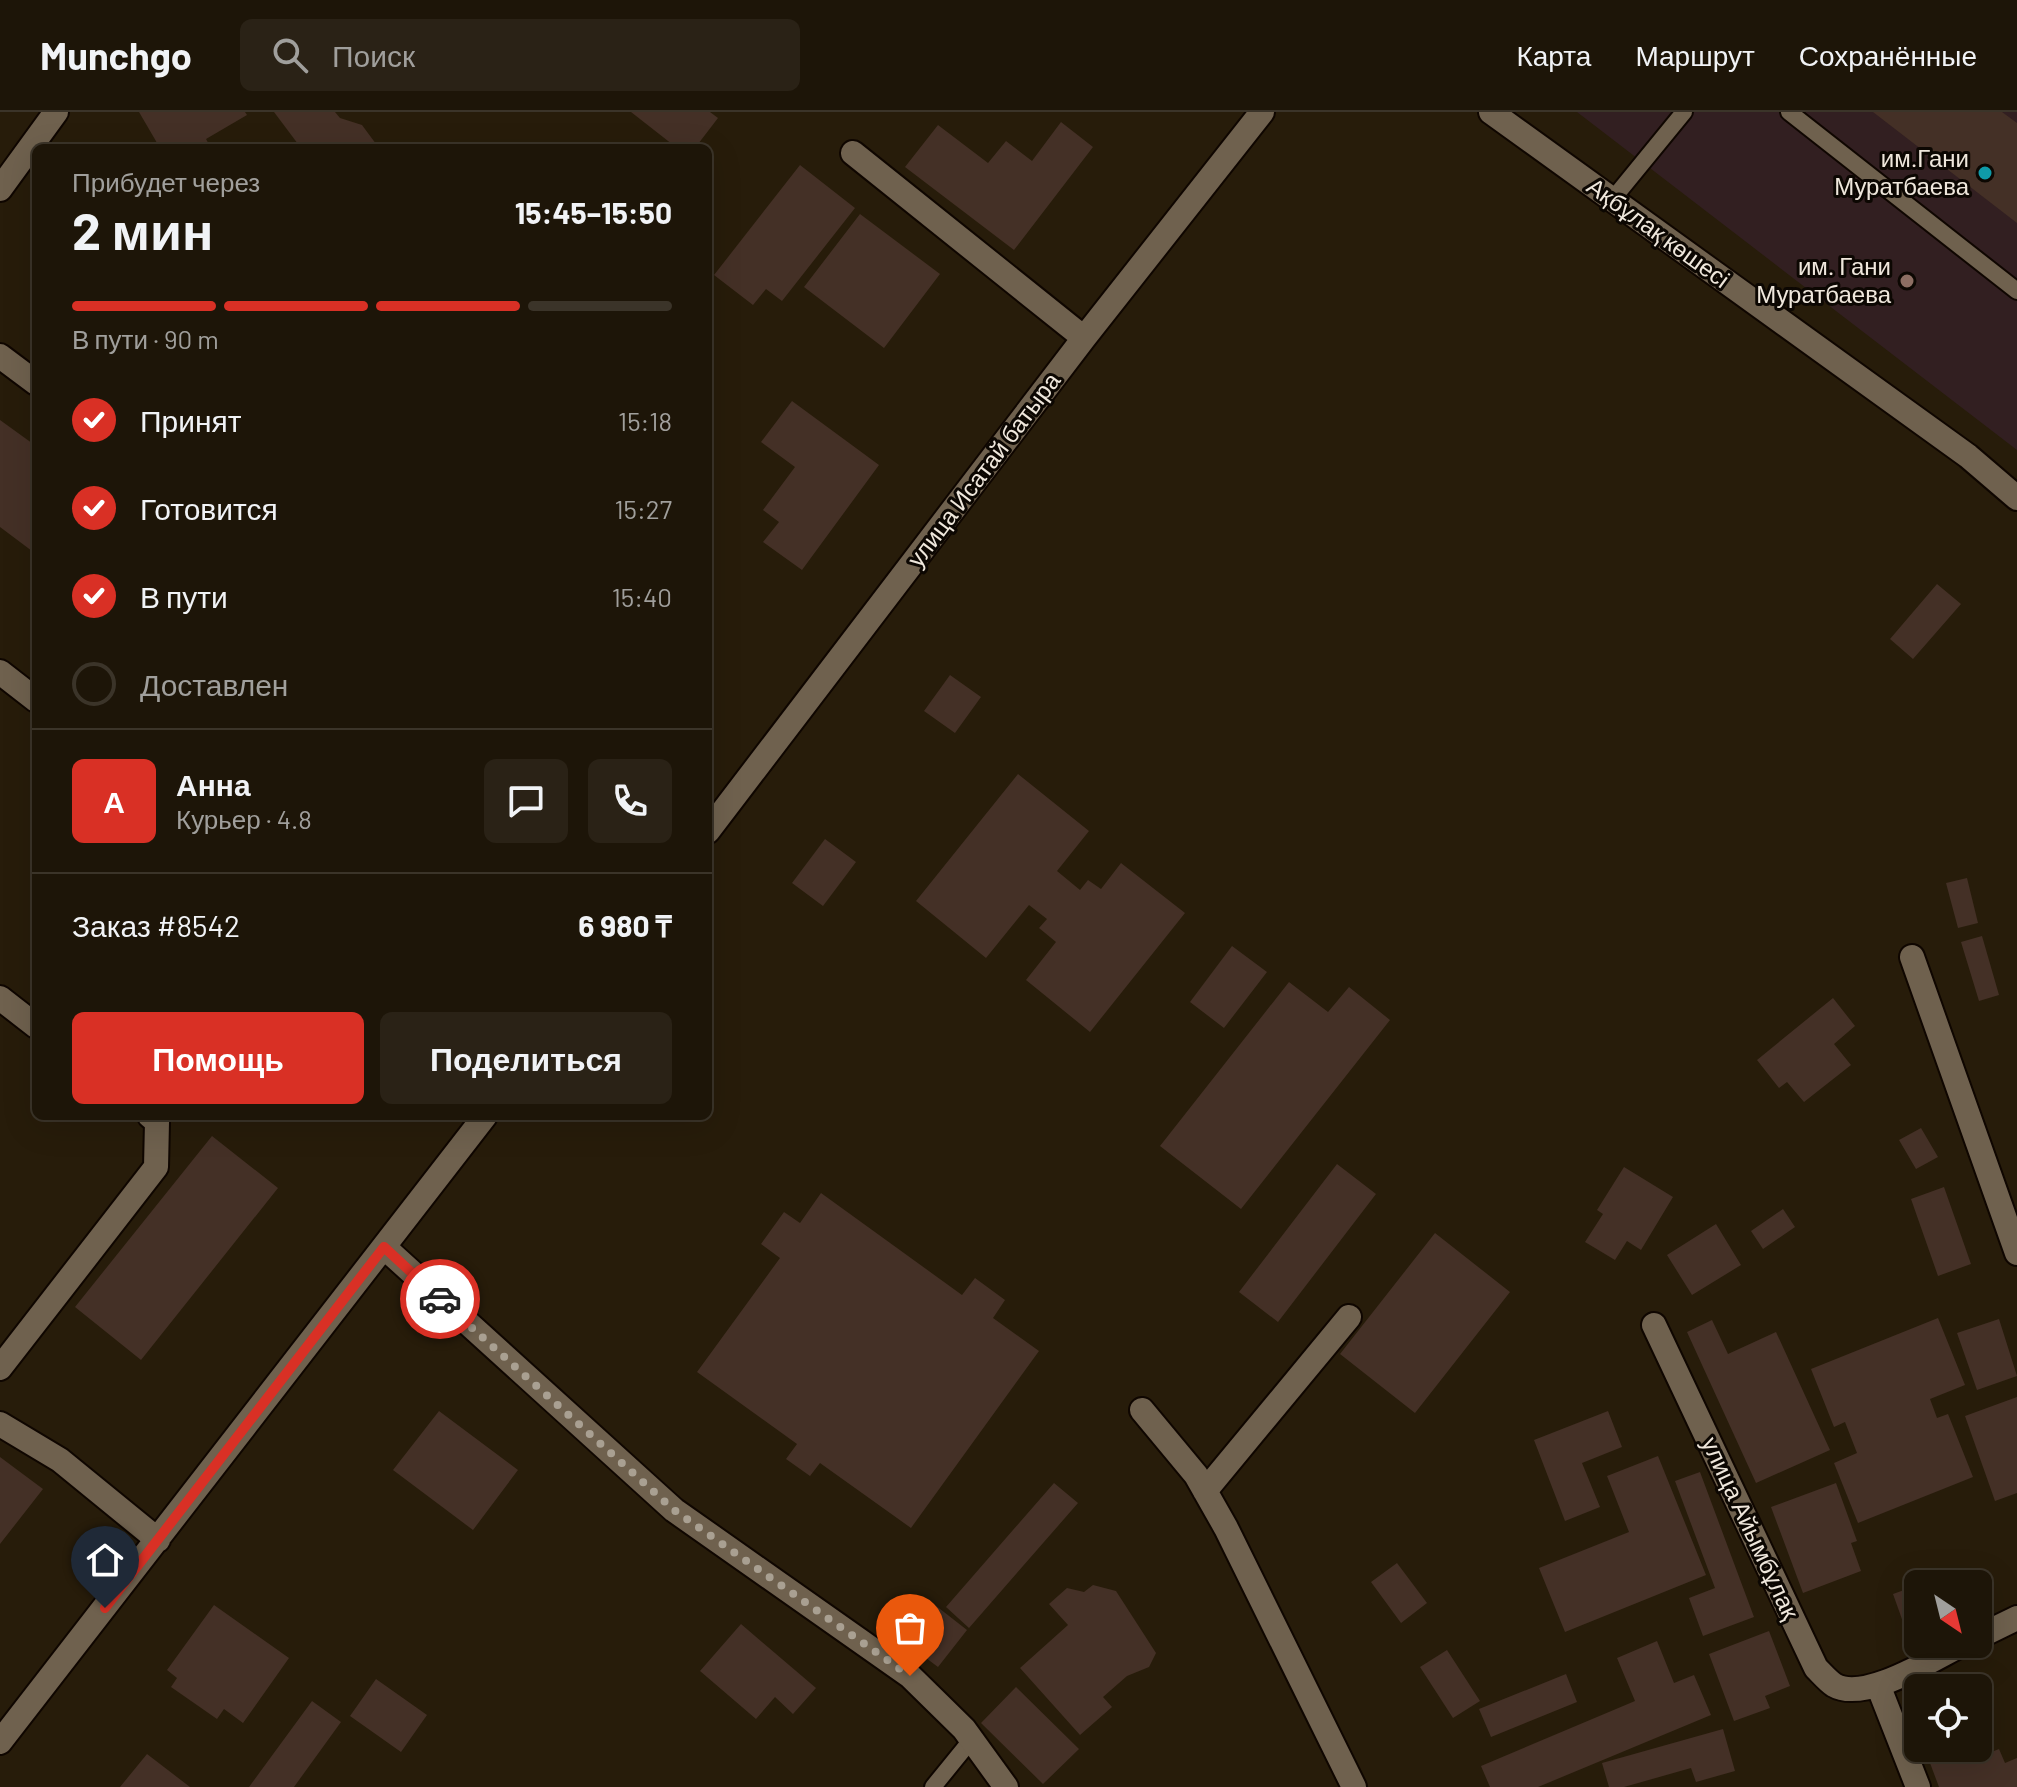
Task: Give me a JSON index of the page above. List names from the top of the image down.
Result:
{
  "streets": {
    "street": ["Ақбұлақ көшесі", "улица Исатай батыра", "улица Айымбұлақ"]
  },
  "places": ["им.Гани Муратбаева", "им. Гани Муратбаева"],
  "north": "bottom right",
  "page": {
    "header": "Munchgo",
    "search": "Поиск",
    "nav": ["Карта", "Маршрут", "Сохранённые"],
    "heading": ["2 мин", "Прибудет через", "15:45–15:50"],
    "panel": [
      "Анна",
      "Курьер · 4.8",
      "Заказ #8542",
      "6 980 ₸"
    ],
    "bar": "В пути · 90 m",
    "list": [
      ["Принят", "15:18"],
      ["Готовится", "15:27"],
      ["В пути", "15:40"],
      "Доставлен"
    ],
    "round": "А",
    "buttons": ["Помощь", "Поделиться"]
  }
}
